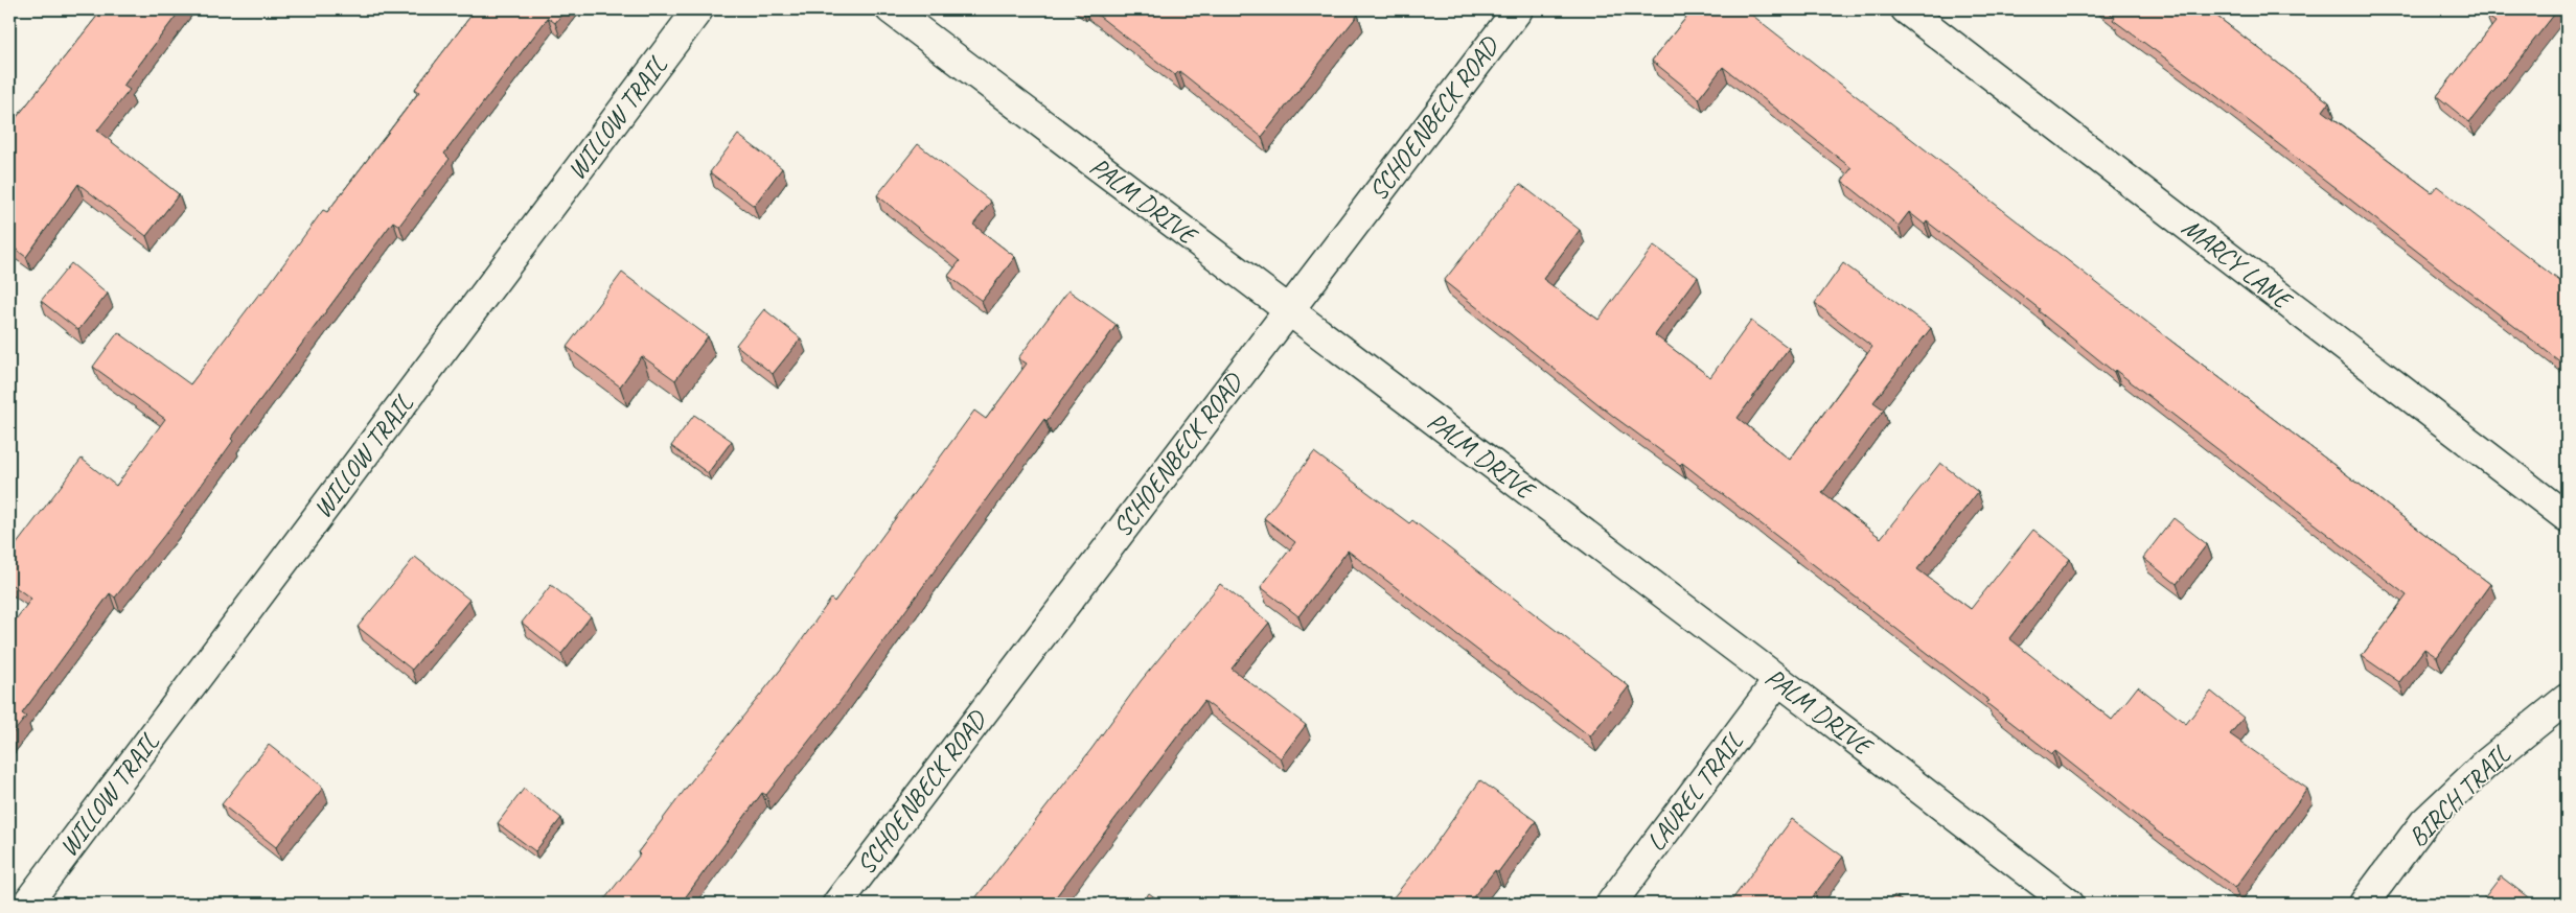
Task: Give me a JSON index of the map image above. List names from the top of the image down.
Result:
{
  "streets": {
    "street": [
      "WILLOW TRAIL",
      "SCHOENBECK ROAD",
      "PALM DRIVE",
      "MARCY LANE",
      "LAUREL TRAIL",
      "BIRCH TRAIL"
    ]
  },
  "crossings": [
    ["SCHOENBECK ROAD", "PALM DRIVE"],
    ["PALM DRIVE", "LAUREL TRAIL"]
  ]
}
